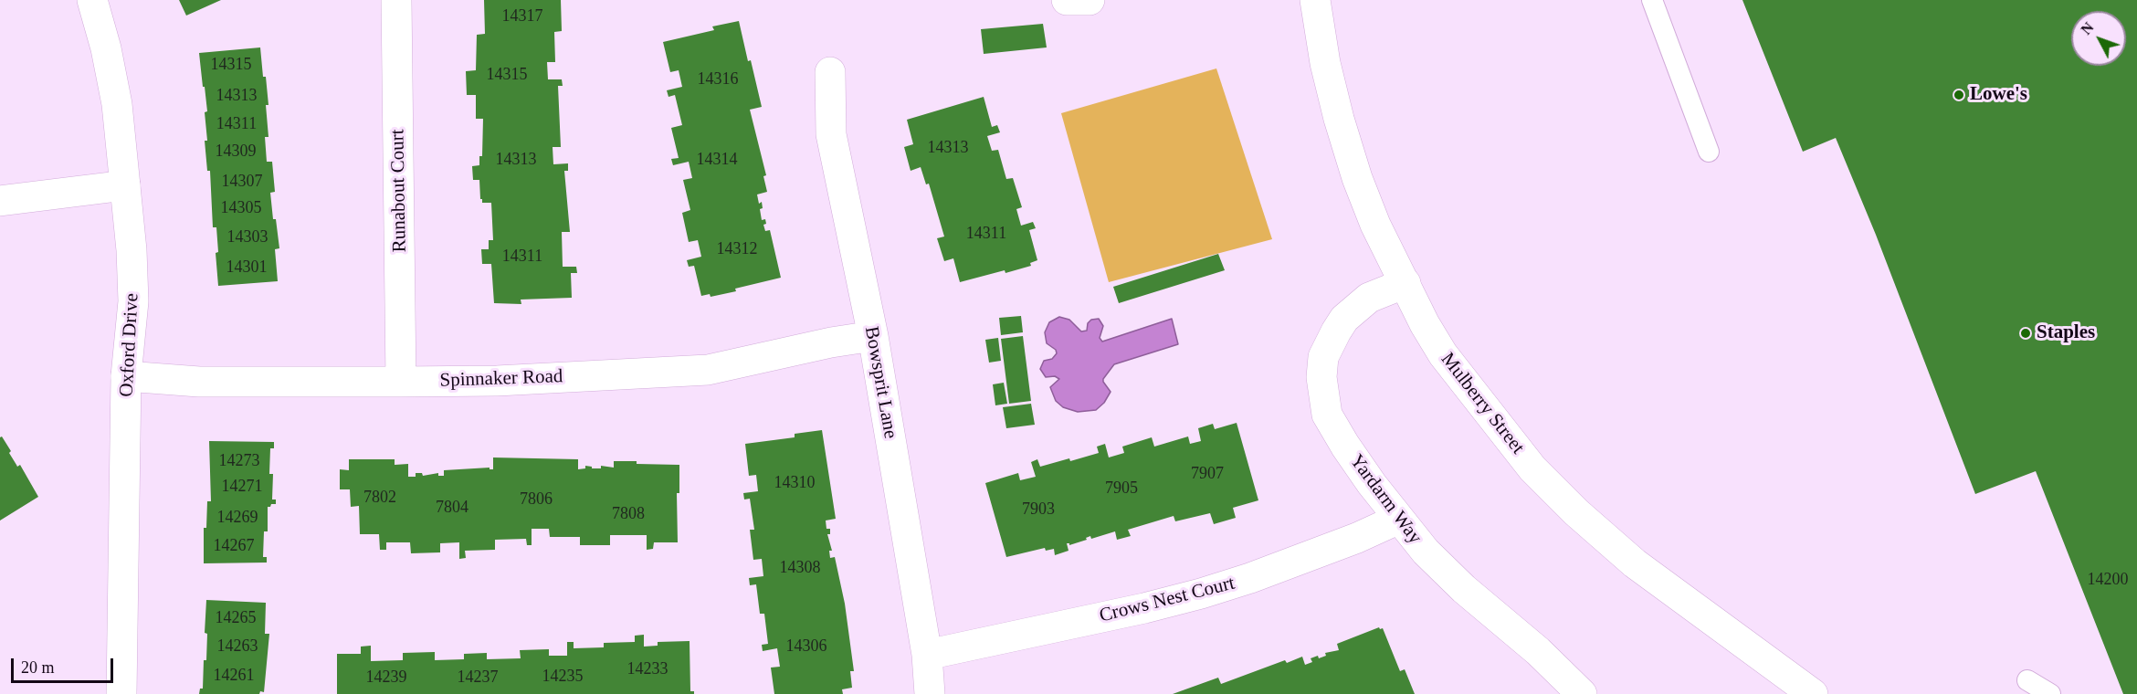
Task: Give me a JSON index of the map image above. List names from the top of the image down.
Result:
{
  "streets": {
    "street": [
      "Runabout Court",
      "Oxford Drive",
      "Spinnaker Road",
      "Bowsprit Lane",
      "Mulberry Street",
      "Yardarm Way",
      "Crows Nest Court"
    ]
  },
  "crossings": [
    ["Runabout Court", "Spinnaker Road"],
    ["Oxford Drive", "Spinnaker Road"],
    ["Spinnaker Road", "Bowsprit Lane"],
    ["Bowsprit Lane", "Crows Nest Court"],
    ["Mulberry Street", "Yardarm Way"],
    ["Yardarm Way", "Crows Nest Court"]
  ],
  "places": ["Lowe's", "Staples"],
  "house_numbers": [
    "14317",
    "14315",
    "14315",
    "14316",
    "14313",
    "14311",
    "14313",
    "14309",
    "14313",
    "14314",
    "14307",
    "14305",
    "14311",
    "14303",
    "14312",
    "14311",
    "14301",
    "14273",
    "7907",
    "14310",
    "14271",
    "7905",
    "7802",
    "7806",
    "7804",
    "7903",
    "7808",
    "14269",
    "14267",
    "14308",
    "14200",
    "14265",
    "14263",
    "14306",
    "14233",
    "14261",
    "14235",
    "14239",
    "14237"
  ],
  "scale_bar": "20 m",
  "north": "top left"
}
